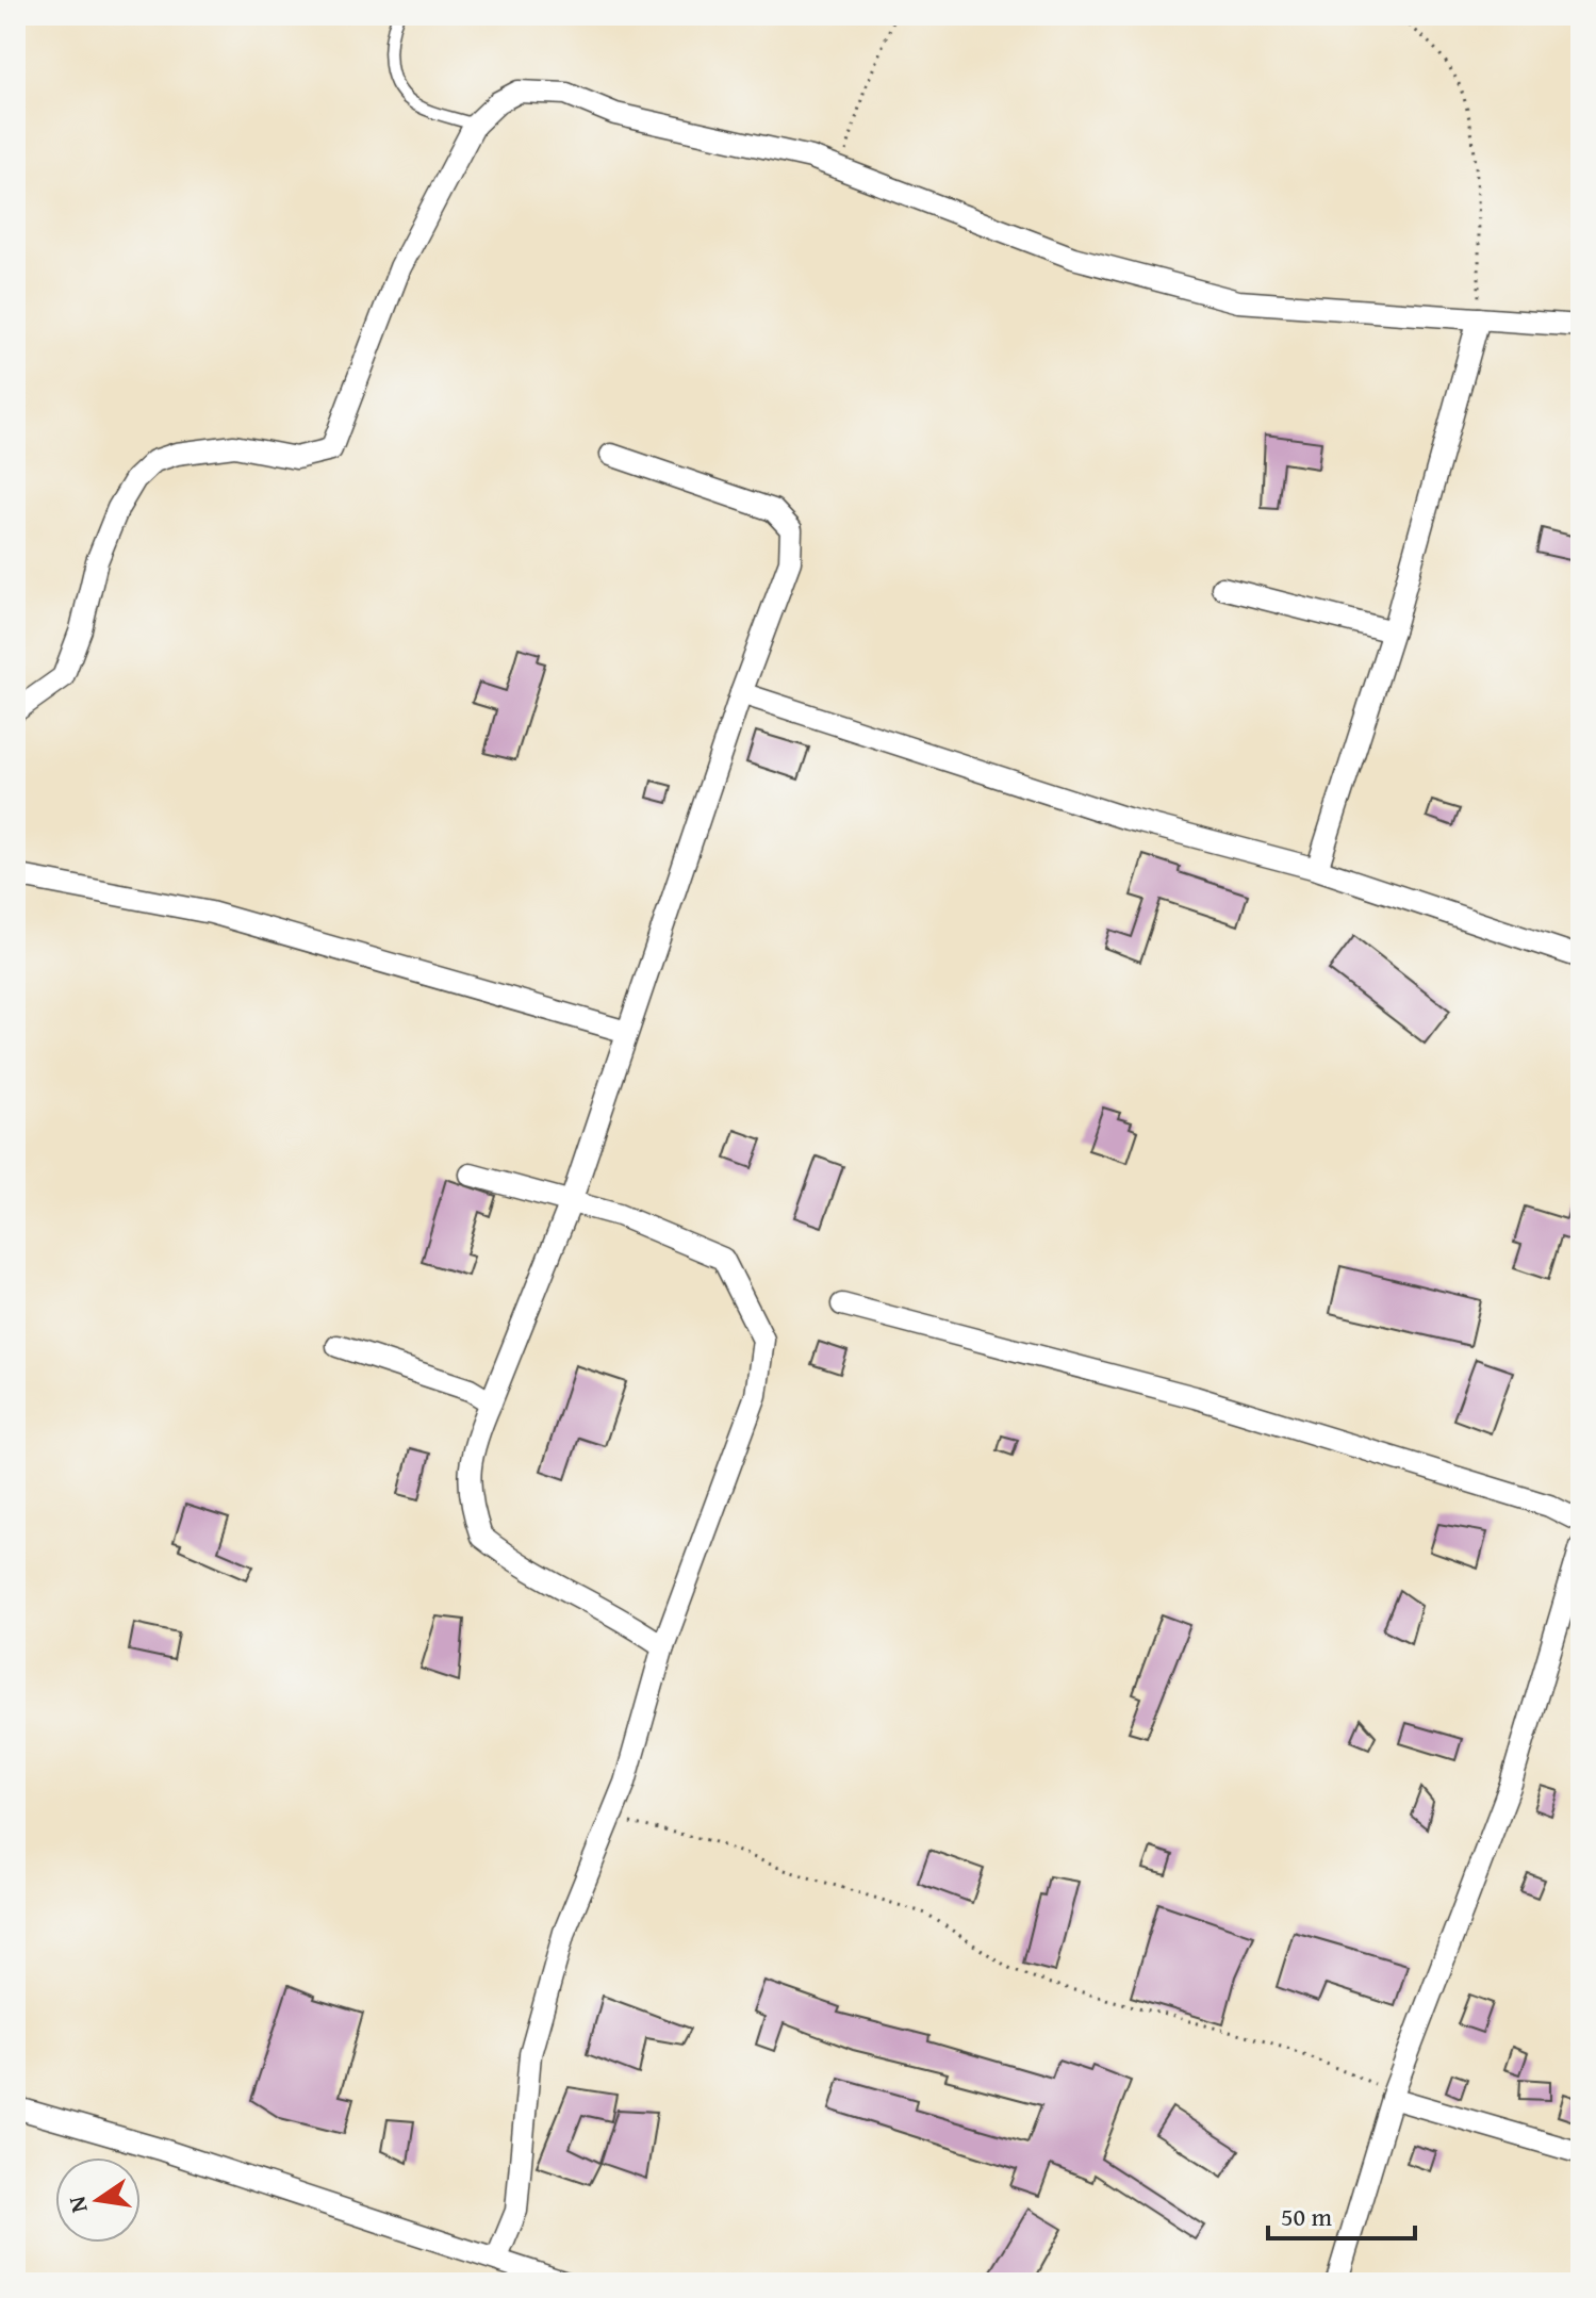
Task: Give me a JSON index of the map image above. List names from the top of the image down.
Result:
{
  "scale_bar": "50 m",
  "north": "left"
}
